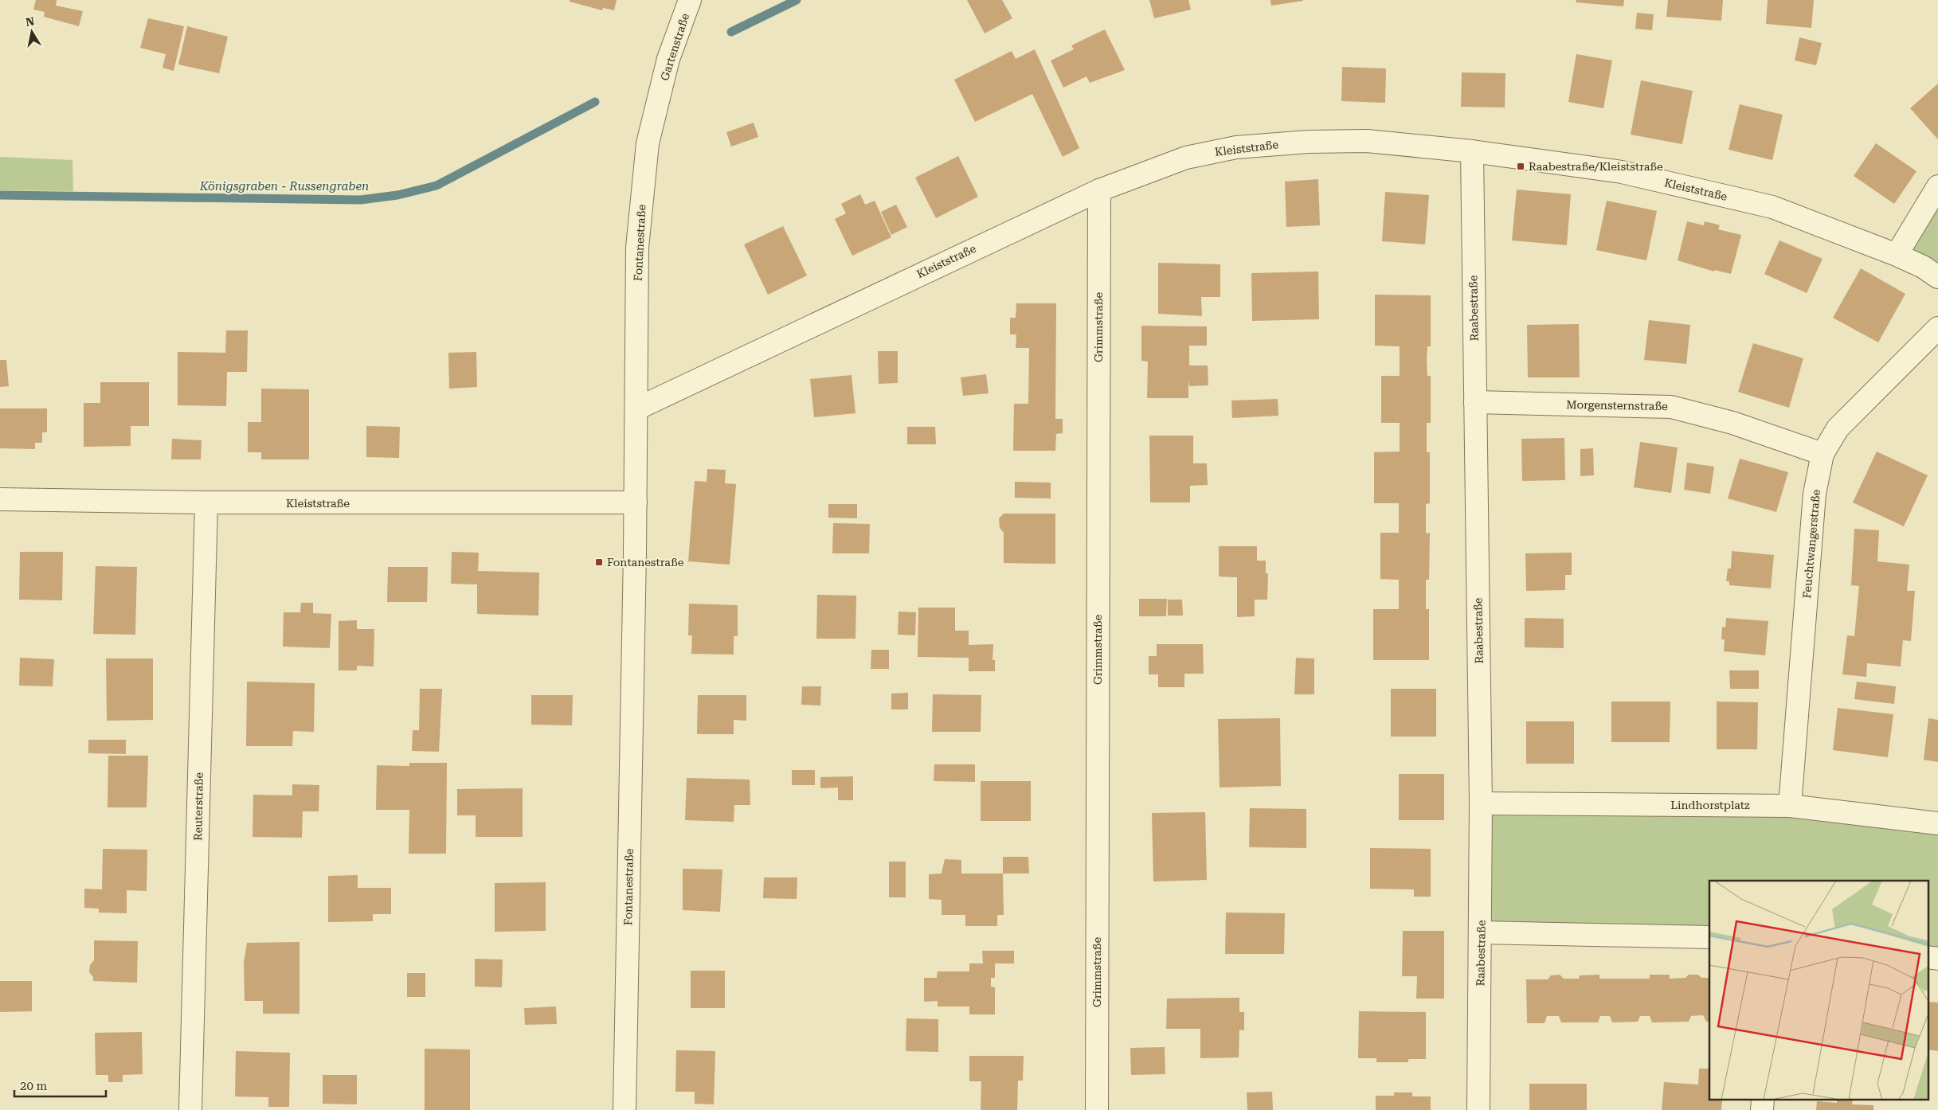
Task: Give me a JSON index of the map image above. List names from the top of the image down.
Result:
{
  "streets": {
    "street": [
      "Gartenstraße",
      "Kleiststraße",
      "Fontanestraße",
      "Raabestraße",
      "Grimmstraße",
      "Morgensternstraße",
      "Feuchtwangerstraße",
      "Lindhorstplatz",
      "Reuterstraße"
    ]
  },
  "crossings": [
    ["Gartenstraße", "Fontanestraße"],
    ["Kleiststraße", "Fontanestraße"],
    ["Kleiststraße", "Raabestraße"],
    ["Kleiststraße", "Grimmstraße"],
    ["Kleiststraße", "Reuterstraße"],
    ["Raabestraße", "Morgensternstraße"],
    ["Raabestraße", "Lindhorstplatz"],
    ["Morgensternstraße", "Feuchtwangerstraße"],
    ["Feuchtwangerstraße", "Lindhorstplatz"]
  ],
  "water": ["Königsgraben - Russengraben"],
  "places": {
    "transit": ["Raabestraße/Kleiststraße", "Fontanestraße"]
  },
  "scale_bar": "20 m",
  "north": "top"
}
